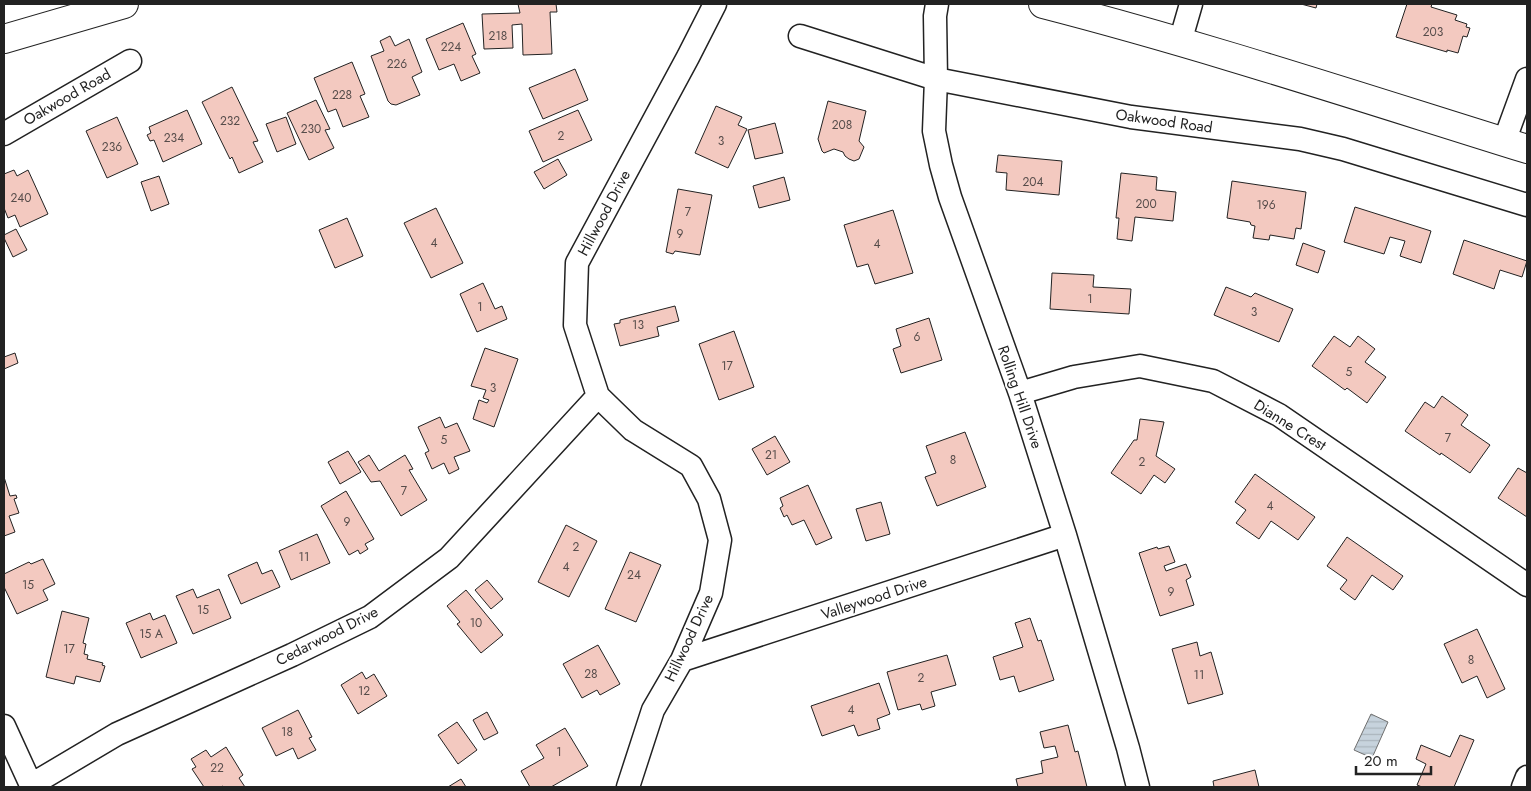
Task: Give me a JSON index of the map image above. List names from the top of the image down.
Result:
{
  "streets": {
    "street": [
      "Oakwood Road",
      "Hillwood Drive",
      "Rolling Hill Drive",
      "Dianne Crest",
      "Valleywood Drive",
      "Cedarwood Drive"
    ]
  },
  "crossings": [
    ["Oakwood Road", "Rolling Hill Drive"],
    ["Hillwood Drive", "Valleywood Drive"],
    ["Hillwood Drive", "Cedarwood Drive"],
    ["Rolling Hill Drive", "Dianne Crest"],
    ["Rolling Hill Drive", "Valleywood Drive"]
  ],
  "house_numbers": [
    "203",
    "218",
    "224",
    "226",
    "228",
    "232",
    "208",
    "230",
    "2",
    "234",
    "3",
    "236",
    "204",
    "240",
    "200",
    "196",
    "7",
    "9",
    "4",
    "4",
    "1",
    "1",
    "3",
    "13",
    "6",
    "17",
    "5",
    "3",
    "7",
    "5",
    "21",
    "8",
    "2",
    "7",
    "4",
    "9",
    "2",
    "11",
    "4",
    "24",
    "15",
    "9",
    "15",
    "10",
    "15 A",
    "17",
    "8",
    "28",
    "11",
    "2",
    "12",
    "4",
    "18",
    "1",
    "22"
  ],
  "scale_bar": "20 m"
}
